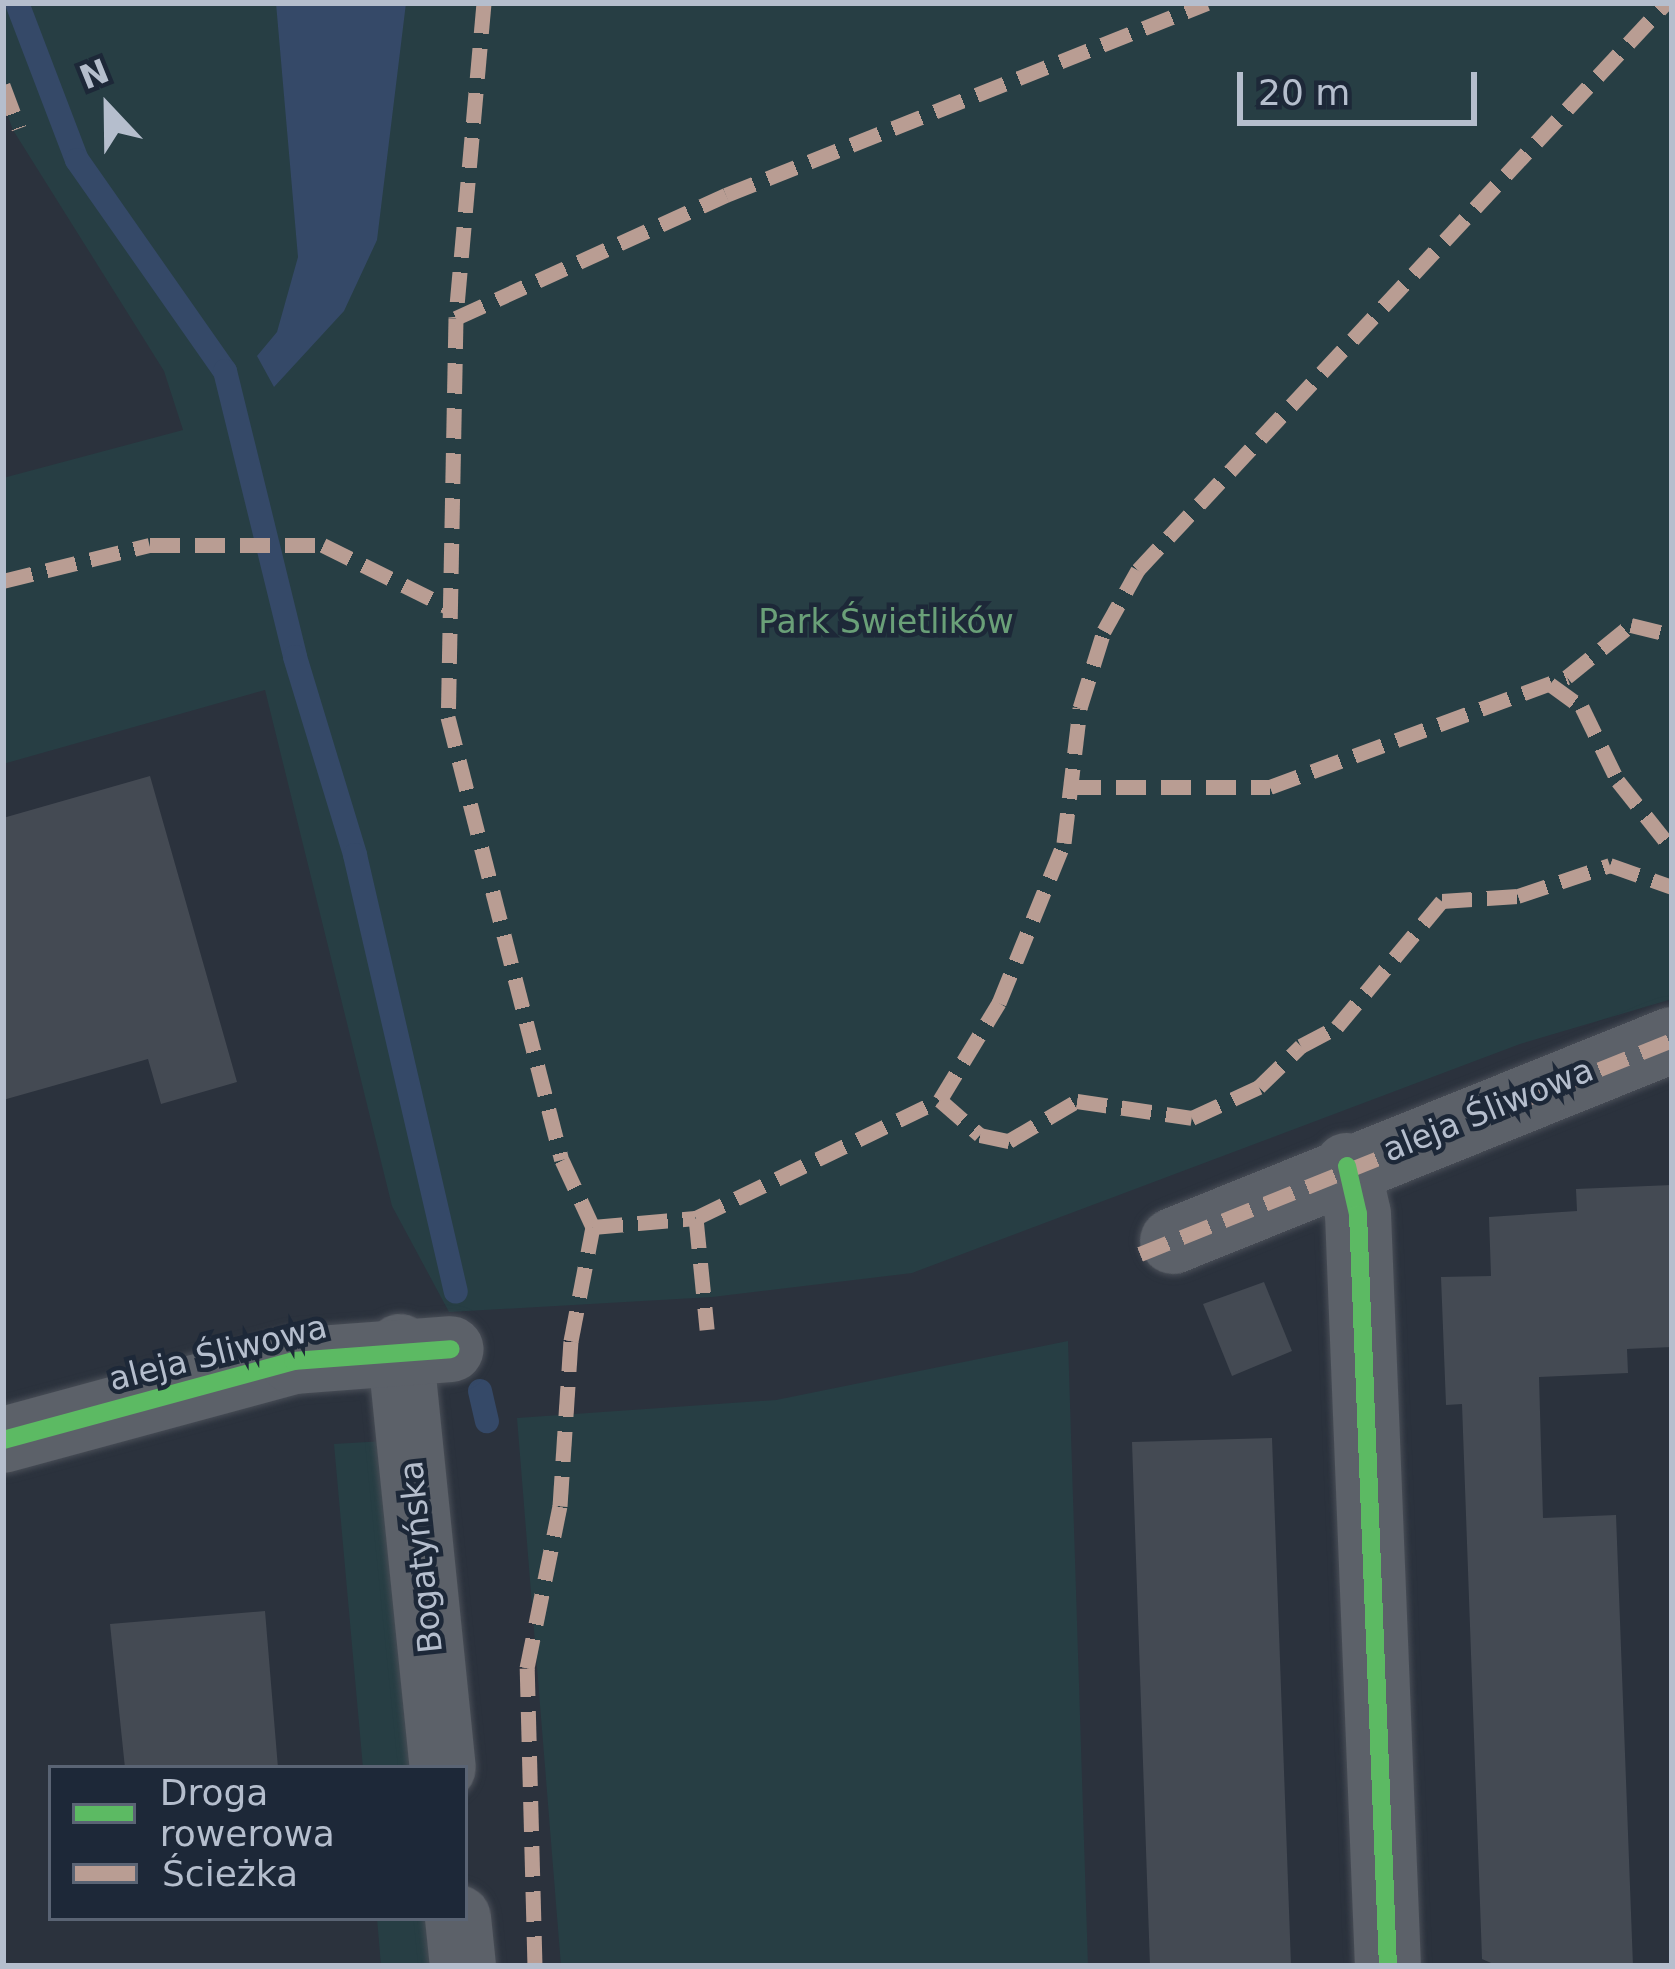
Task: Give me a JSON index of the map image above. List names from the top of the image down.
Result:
{
  "streets": {
    "street": ["aleja Śliwowa", "Bogatyńska"]
  },
  "crossings": [
    ["aleja Śliwowa", "Bogatyńska"]
  ],
  "parks": ["Park Świetlików"],
  "legend": ["Droga rowerowa", "Ścieżka"],
  "scale_bar": "20 m",
  "north": "top"
}
